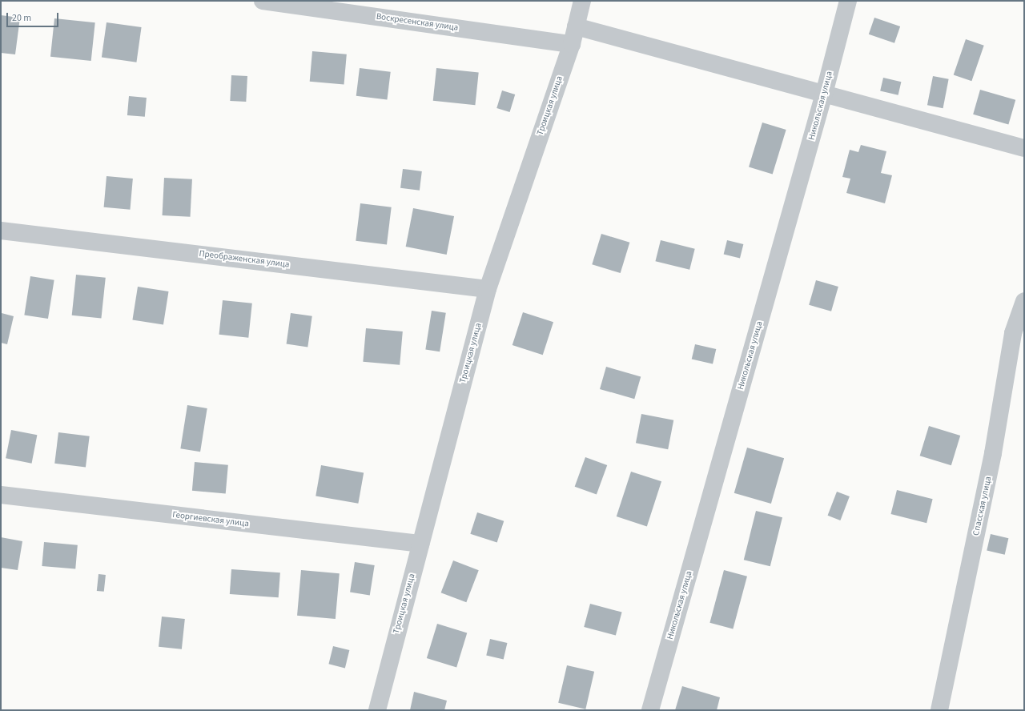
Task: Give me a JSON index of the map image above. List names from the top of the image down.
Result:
{
  "streets": {
    "street": [
      "Воскресенская улица",
      "Троицкая улица",
      "Никольская улица",
      "Преображенская улица",
      "Спасская улица",
      "Георгиевская улица"
    ]
  },
  "crossings": [
    ["Воскресенская улица", "Троицкая улица"],
    ["Троицкая улица", "Преображенская улица"],
    ["Троицкая улица", "Георгиевская улица"]
  ],
  "scale_bar": "20 m"
}
